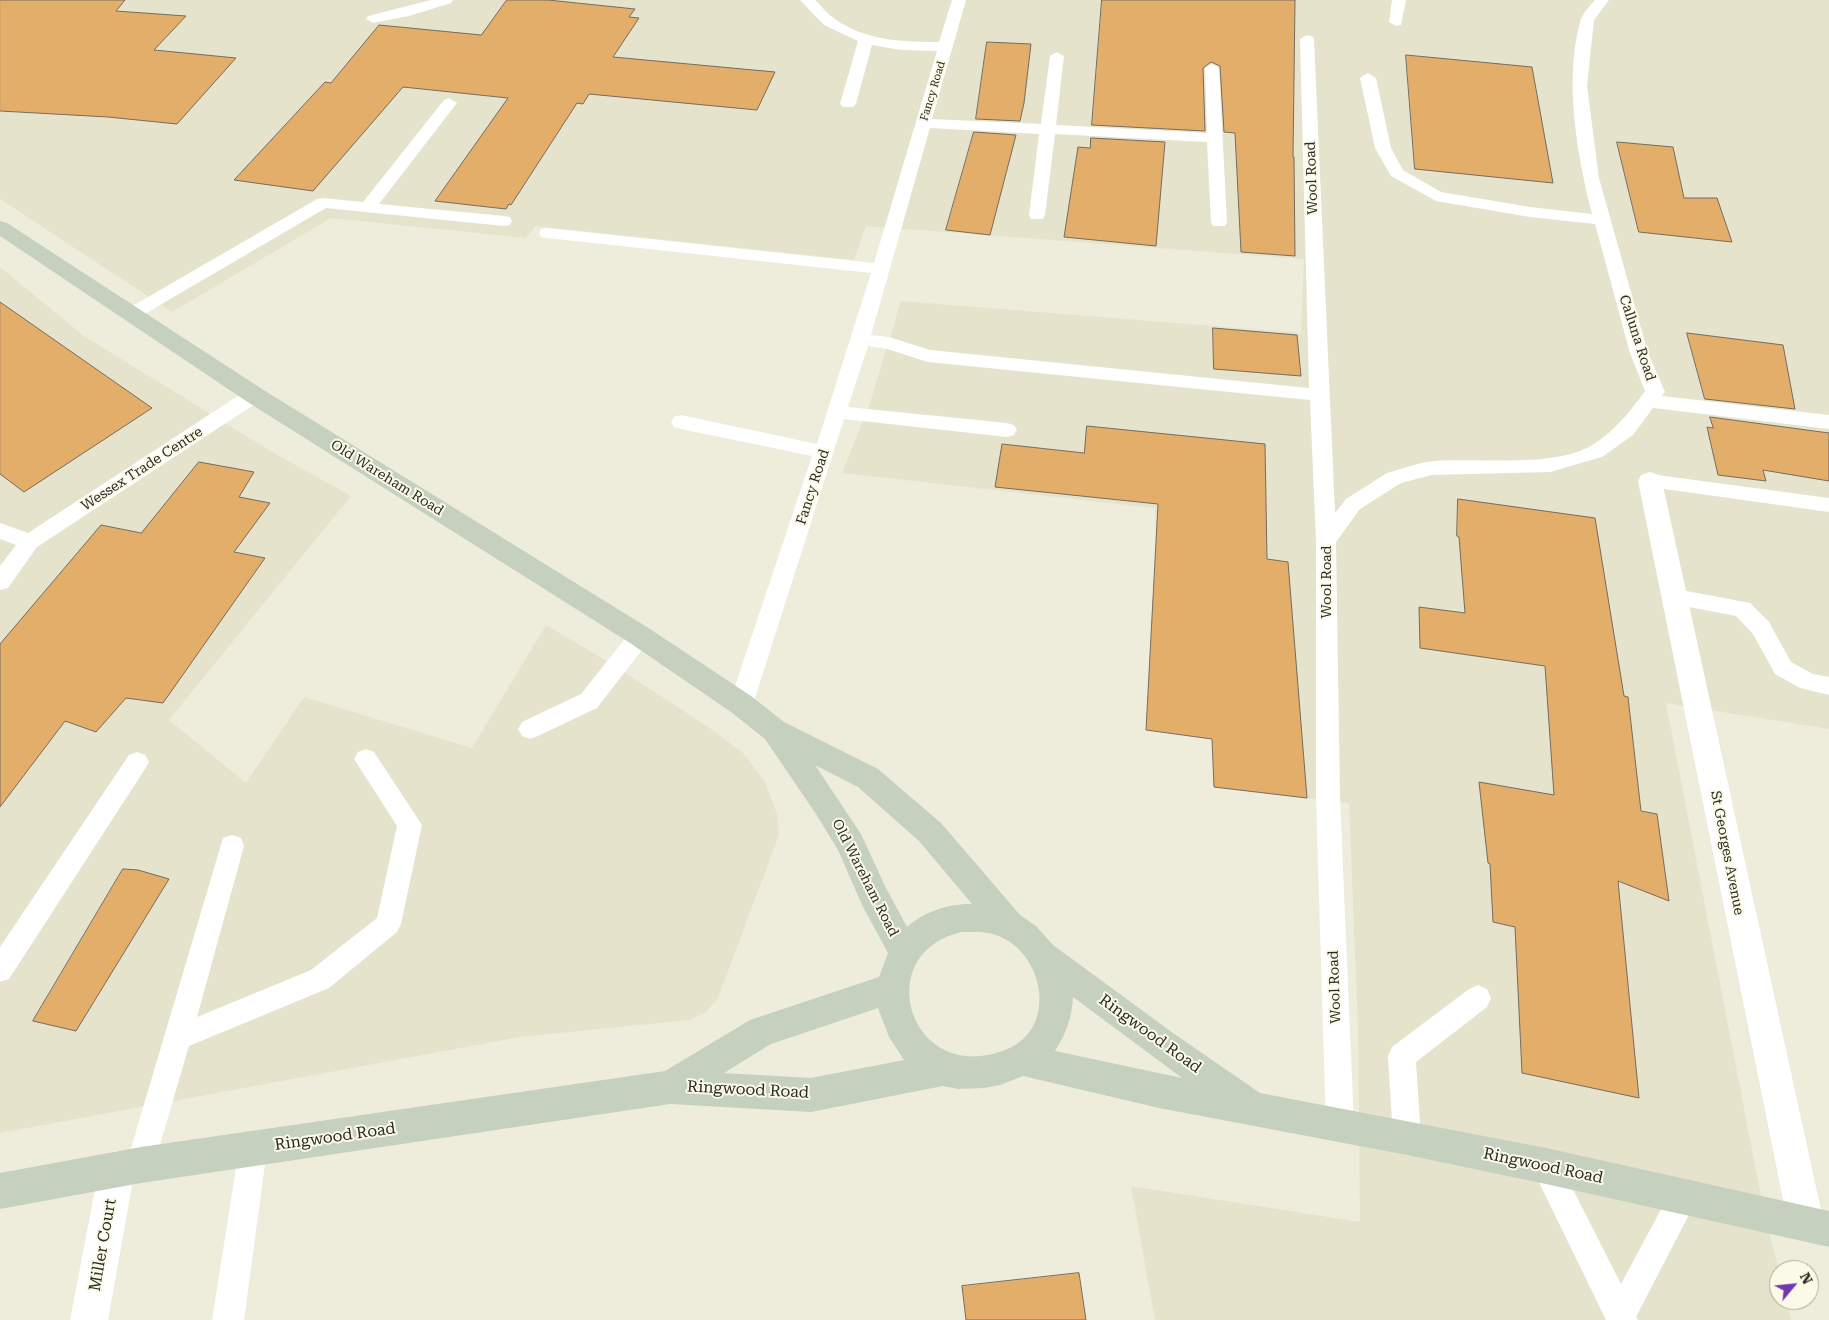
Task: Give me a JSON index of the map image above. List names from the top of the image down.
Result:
{
  "streets": {
    "main road": ["Old Wareham Road", "Ringwood Road"],
    "street": ["St Georges Avenue", "Miller Court"],
    "lane": [
      "Fancy Road",
      "Wool Road",
      "Calluna Road",
      "Wessex Trade Centre"
    ]
  },
  "crossings": [
    ["Fancy Road", "Old Wareham Road"],
    ["Wool Road", "Calluna Road"],
    ["Wool Road", "Ringwood Road"],
    ["Wessex Trade Centre", "Old Wareham Road"],
    ["Old Wareham Road", "Ringwood Road"],
    ["St Georges Avenue", "Ringwood Road"],
    ["Ringwood Road", "Miller Court"]
  ],
  "north": "top right"
}
